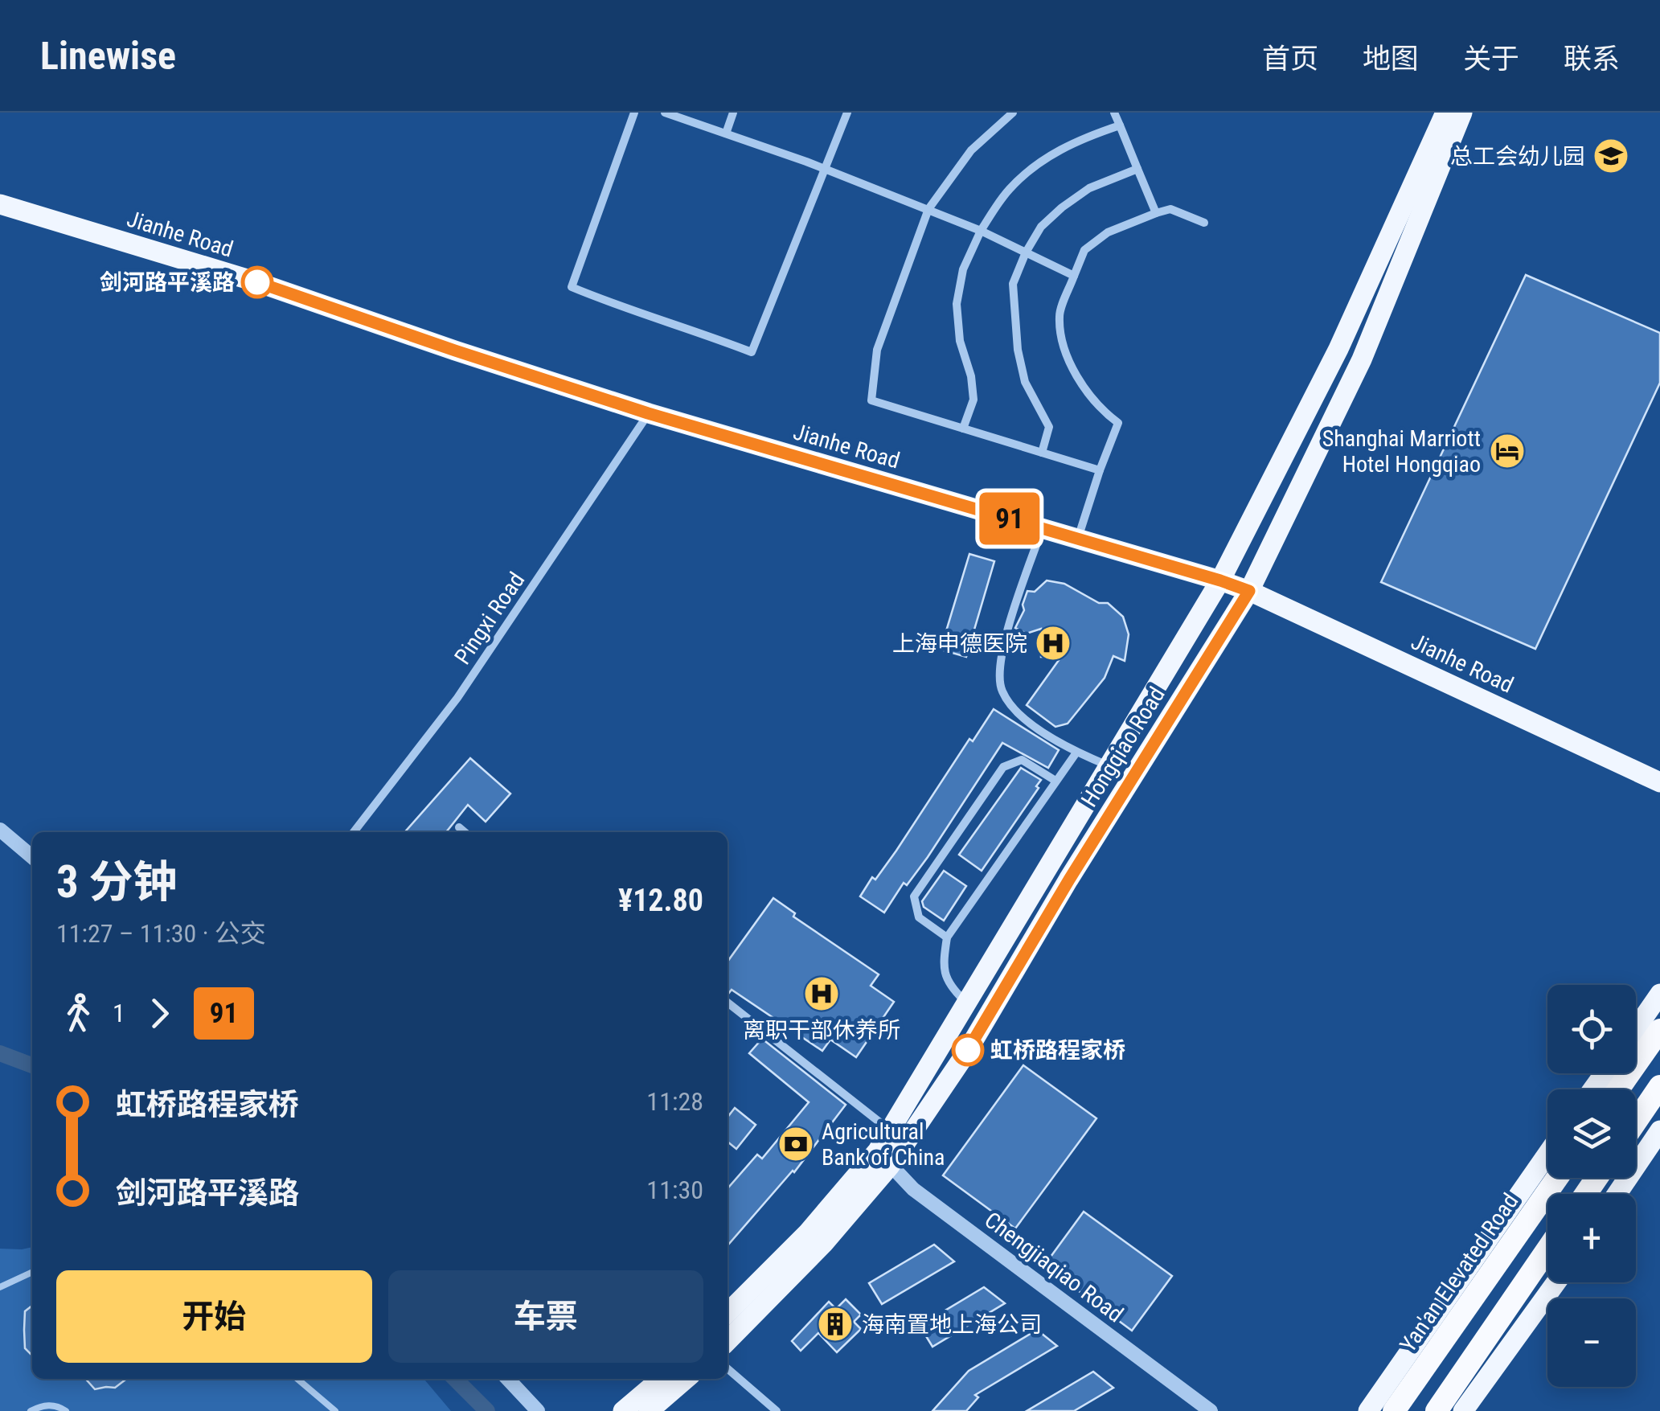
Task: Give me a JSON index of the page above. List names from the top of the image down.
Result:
{
  "streets": {
    "highway": ["Yan'an Elevated Road"],
    "main road": ["Jianhe Road", "Hongqiao Road"],
    "street": ["Pingxi Road", "Chengjiaqiao Road"]
  },
  "crossings": [
    ["Jianhe Road", "Pingxi Road"],
    ["Jianhe Road", "Hongqiao Road"],
    ["Hongqiao Road", "Chengjiaqiao Road"]
  ],
  "places": {
    "school or university": ["总工会幼儿园"],
    "other": ["剑河路平溪路", "虹桥路程家桥"],
    "hotel": ["Shanghai Marriott Hotel Hongqiao"],
    "hospital": ["上海申德医院", "离职干部休养所"],
    "bank": ["Agricultural Bank of China"],
    "building": ["海南置地上海公司"]
  },
  "lines": ["bus line 91"],
  "page": {
    "header": "Linewise",
    "nav": [
      "首页",
      "地图",
      "关于",
      "联系"
    ],
    "on_map": "91",
    "heading": ["3 分钟", "11:27 – 11:30 · 公交", "¥12.80"],
    "legs": ["1", "91"],
    "map_buttons": ["+", "−"],
    "list": [
      {
        "name": "虹桥路程家桥",
        "value": "11:28"
      },
      {
        "name": "剑河路平溪路",
        "value": "11:30"
      }
    ],
    "buttons": ["开始", "车票"]
  }
}
